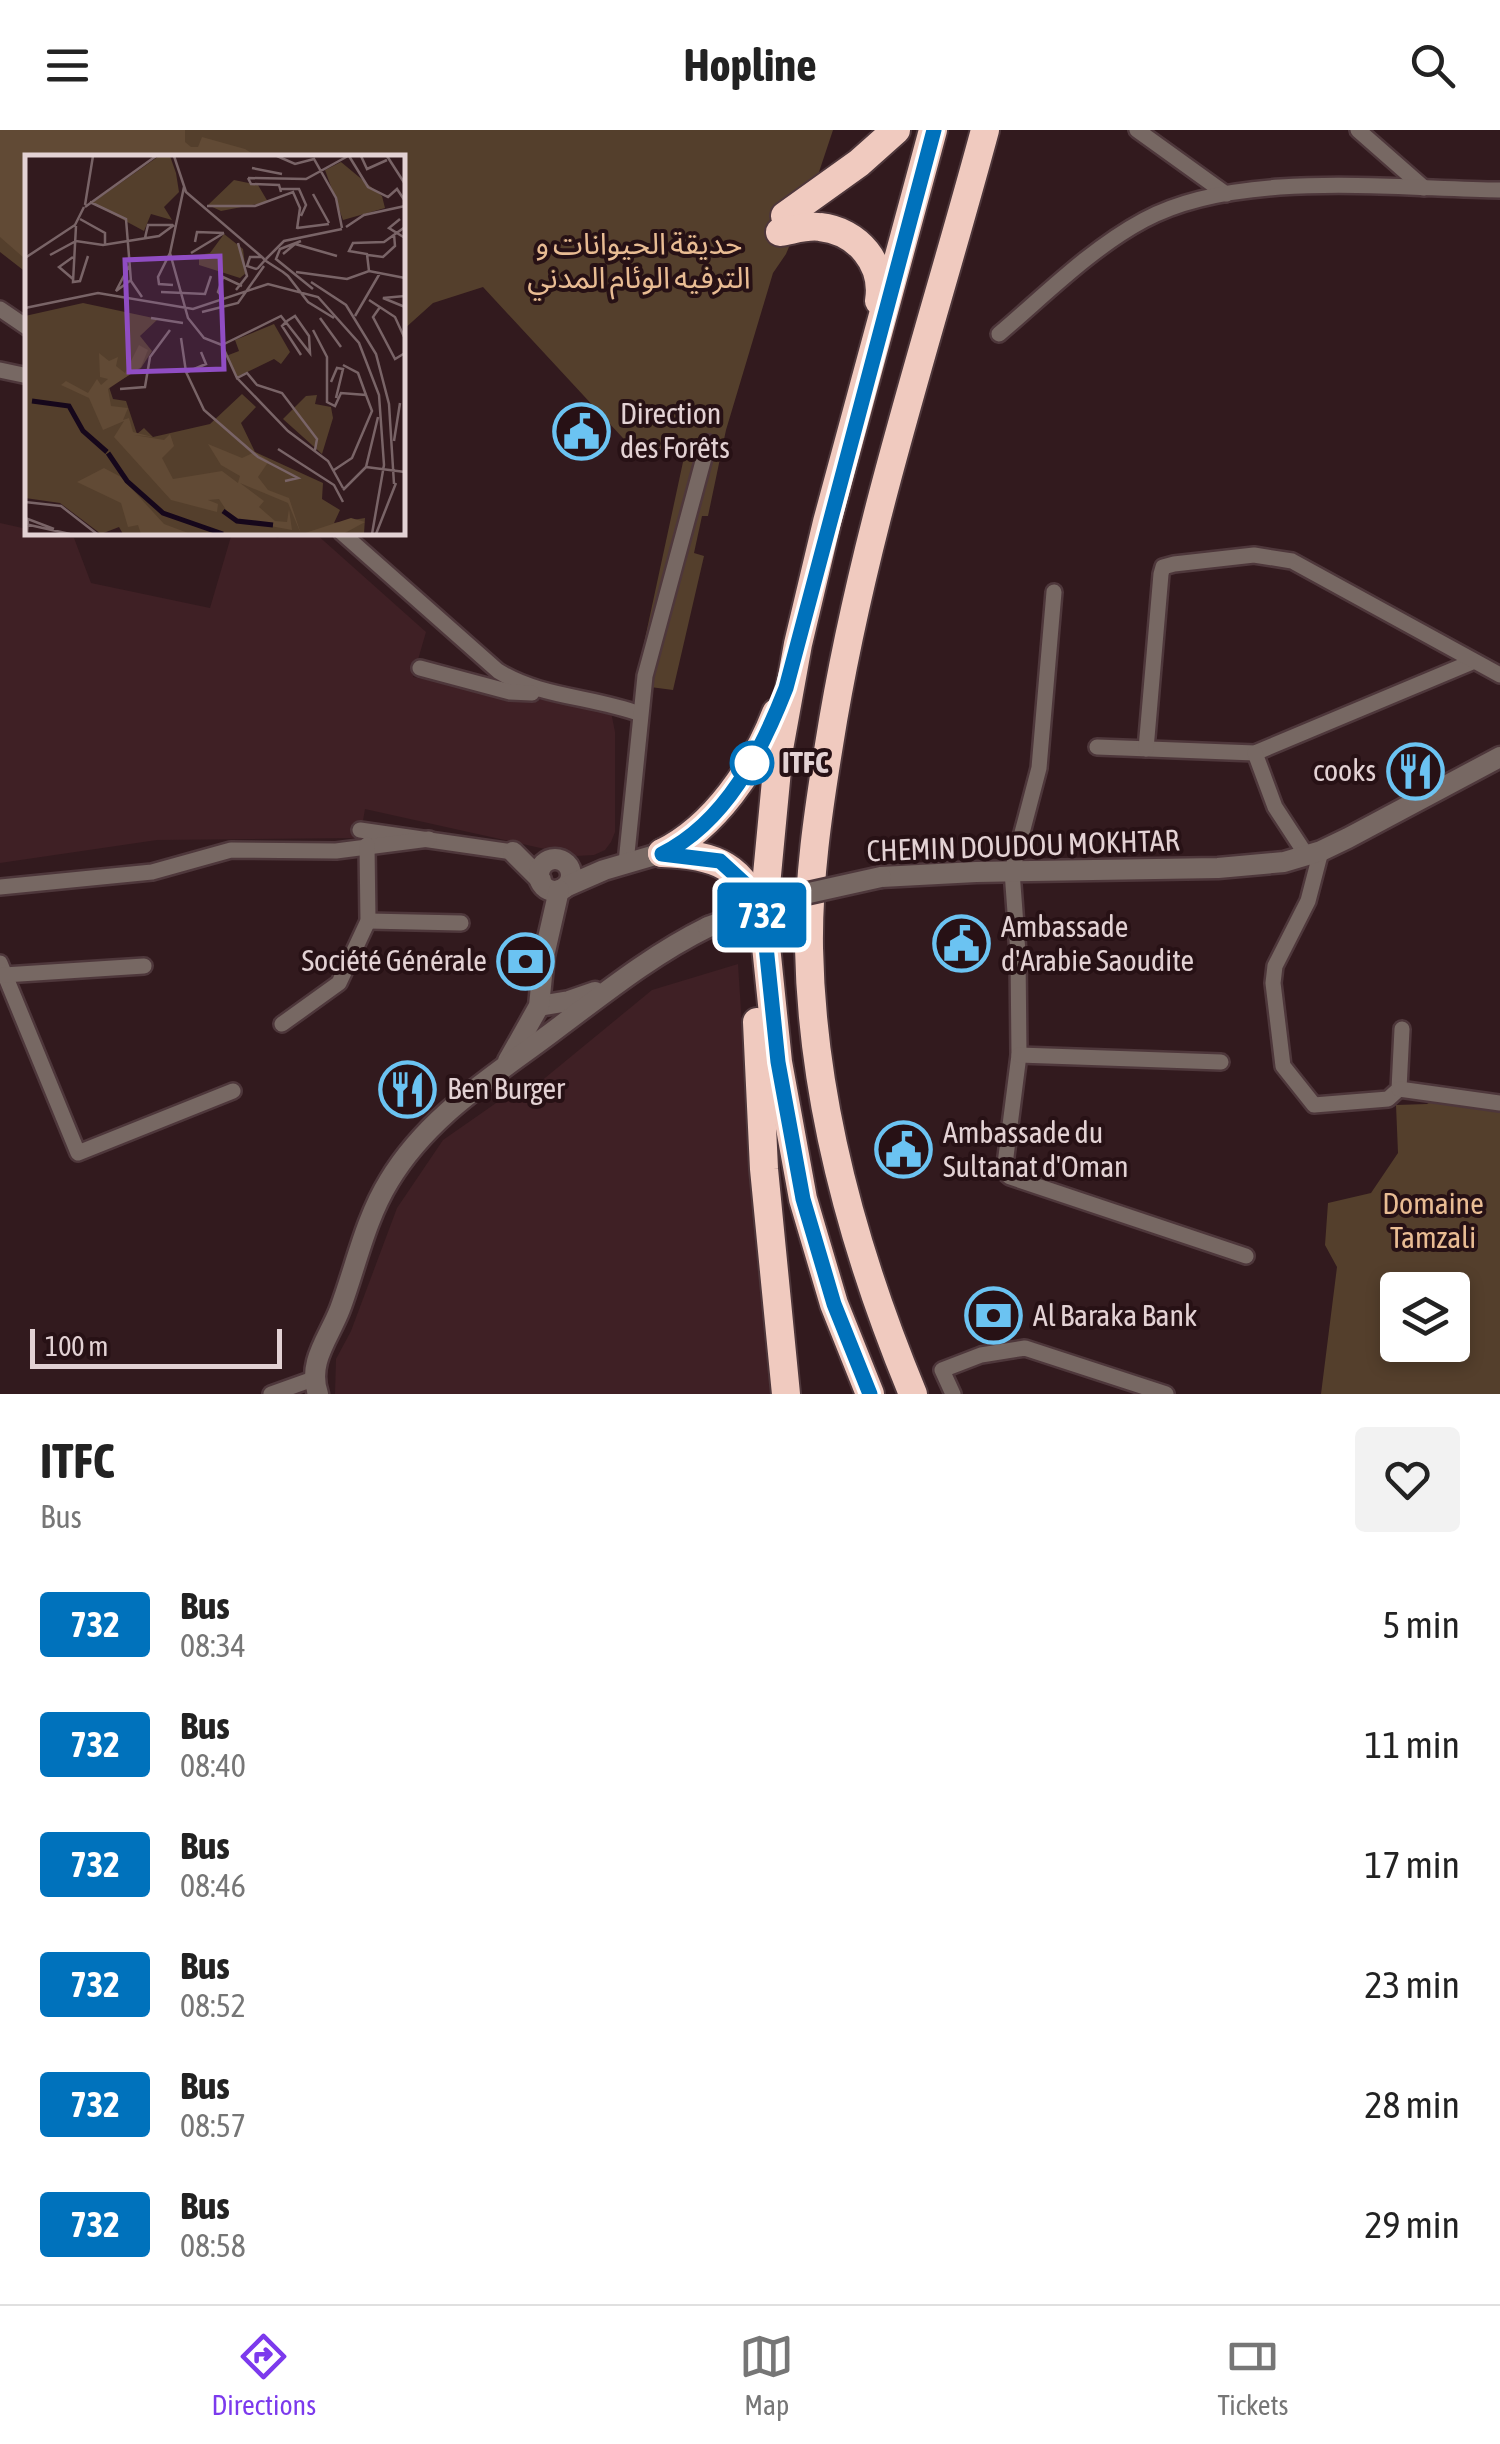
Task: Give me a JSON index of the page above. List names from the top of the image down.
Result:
{
  "streets": {
    "street": ["CHEMIN DOUDOU MOKHTAR"]
  },
  "parks": ["حديقة الحيوانات و الترفيه الوئام المدني", "Domaine Tamzali"],
  "places": {
    "public building": ["Direction des Forêts", "Ambassade d'Arabie Saoudite", "Ambassade du Sultanat d'Oman"],
    "other": ["ITFC"],
    "restaurant": ["cooks", "Ben Burger"],
    "bank": ["Société Générale", "Al Baraka Bank"]
  },
  "lines": ["bus line 732"],
  "scale_bar": "100 m",
  "page": {
    "header": "Hopline",
    "on_map": "732",
    "scale": "100 m",
    "heading": ["ITFC", "Bus"],
    "list": [
      {
        "mark": "732",
        "name": "Bus",
        "note": "08:34",
        "value": "5 min"
      },
      {
        "mark": "732",
        "name": "Bus",
        "note": "08:40",
        "value": "11 min"
      },
      {
        "mark": "732",
        "name": "Bus",
        "note": "08:46",
        "value": "17 min"
      },
      {
        "mark": "732",
        "name": "Bus",
        "note": "08:52",
        "value": "23 min"
      },
      {
        "mark": "732",
        "name": "Bus",
        "note": "08:57",
        "value": "28 min"
      },
      {
        "mark": "732",
        "name": "Bus",
        "note": "08:58",
        "value": "29 min"
      }
    ],
    "tabs": ["Directions", "Map", "Tickets"]
  }
}
